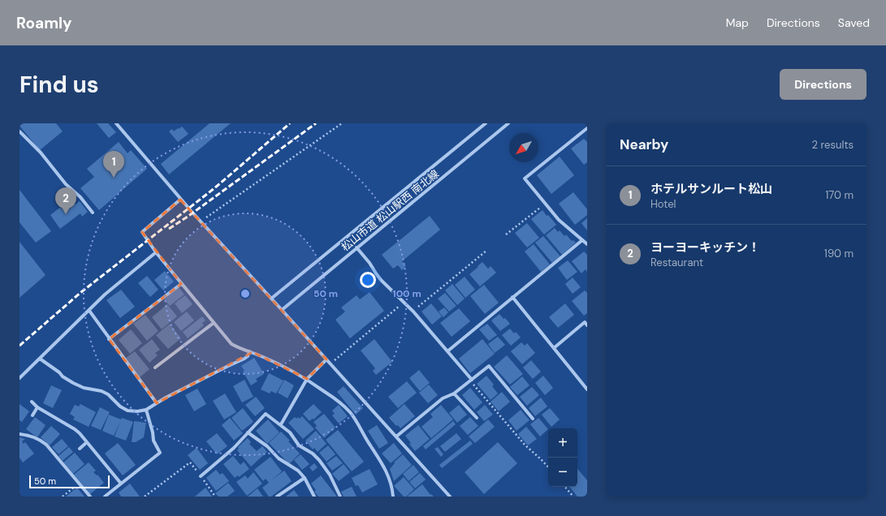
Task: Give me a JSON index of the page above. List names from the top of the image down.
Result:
{
  "streets": {
    "street": ["松山市道 松山駅西 南北線"]
  },
  "scale_bar": "50 m",
  "north": "bottom left",
  "page": {
    "header": "Roamly",
    "nav": ["Map", "Directions", "Saved"],
    "buttons": "Directions",
    "title": "Find us",
    "heading": ["Nearby", "2 results"],
    "pins": ["1", "2"],
    "list": [
      {
        "mark": "1",
        "name": "ホテルサンルート松山",
        "note": "Hotel",
        "value": "170 m"
      },
      {
        "mark": "2",
        "name": "ヨーヨーキッチン！",
        "note": "Restaurant",
        "value": "190 m"
      }
    ],
    "map_buttons": ["+", "−"],
    "scale": "50 m"
  },
  "rings": ["50 m", "100 m"]
}
